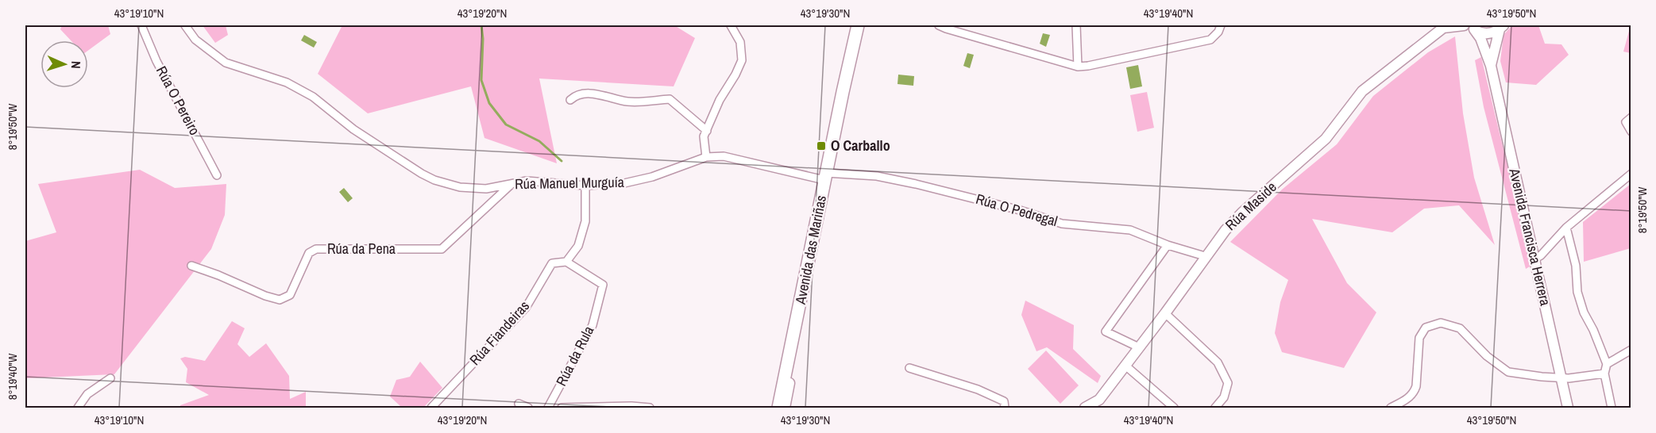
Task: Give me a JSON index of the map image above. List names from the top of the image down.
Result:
{
  "streets": {
    "highway": ["Avenida das Mariñas"],
    "street": [
      "Rúa O Pereiro",
      "Rúa Manuel Murguía",
      "Rúa Maside",
      "Rúa O Pedregal",
      "Avenida Francisca Herrera",
      "Rúa da Pena",
      "Rúa Fiandeiras",
      "Rúa da Rula"
    ]
  },
  "crossings": [
    ["Rúa Manuel Murguía", "Rúa O Pedregal"],
    ["Rúa Manuel Murguía", "Rúa da Pena"],
    ["Rúa Manuel Murguía", "Avenida das Mariñas"],
    ["Rúa Maside", "Rúa O Pedregal"],
    ["Rúa O Pedregal", "Avenida das Mariñas"],
    ["Rúa Fiandeiras", "Rúa da Rula"]
  ],
  "places": {
    "transit": ["O Carballo"]
  },
  "north": "right",
  "coordinates": [
    "43°19'10\"N",
    "43°19'20\"N",
    "43°19'30\"N",
    "43°19'40\"N",
    "43°19'50\"N",
    "8°19'50\"W",
    "8°19'40\"W"
  ]
}
